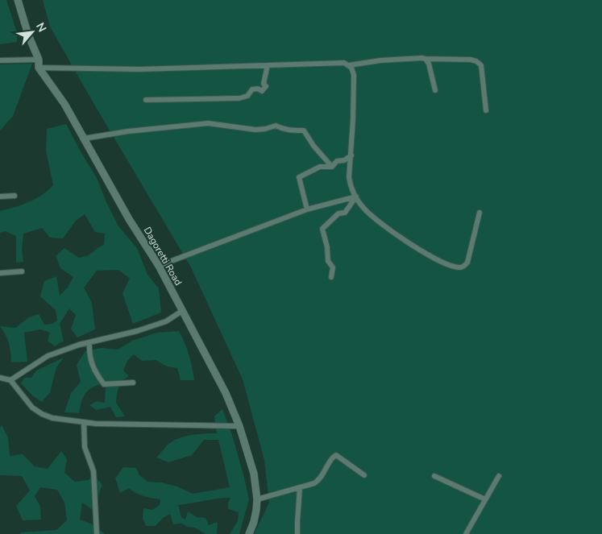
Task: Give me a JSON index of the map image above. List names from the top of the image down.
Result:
{
  "streets": {
    "main road": ["Dagoretti Road"]
  },
  "north": "top right"
}
